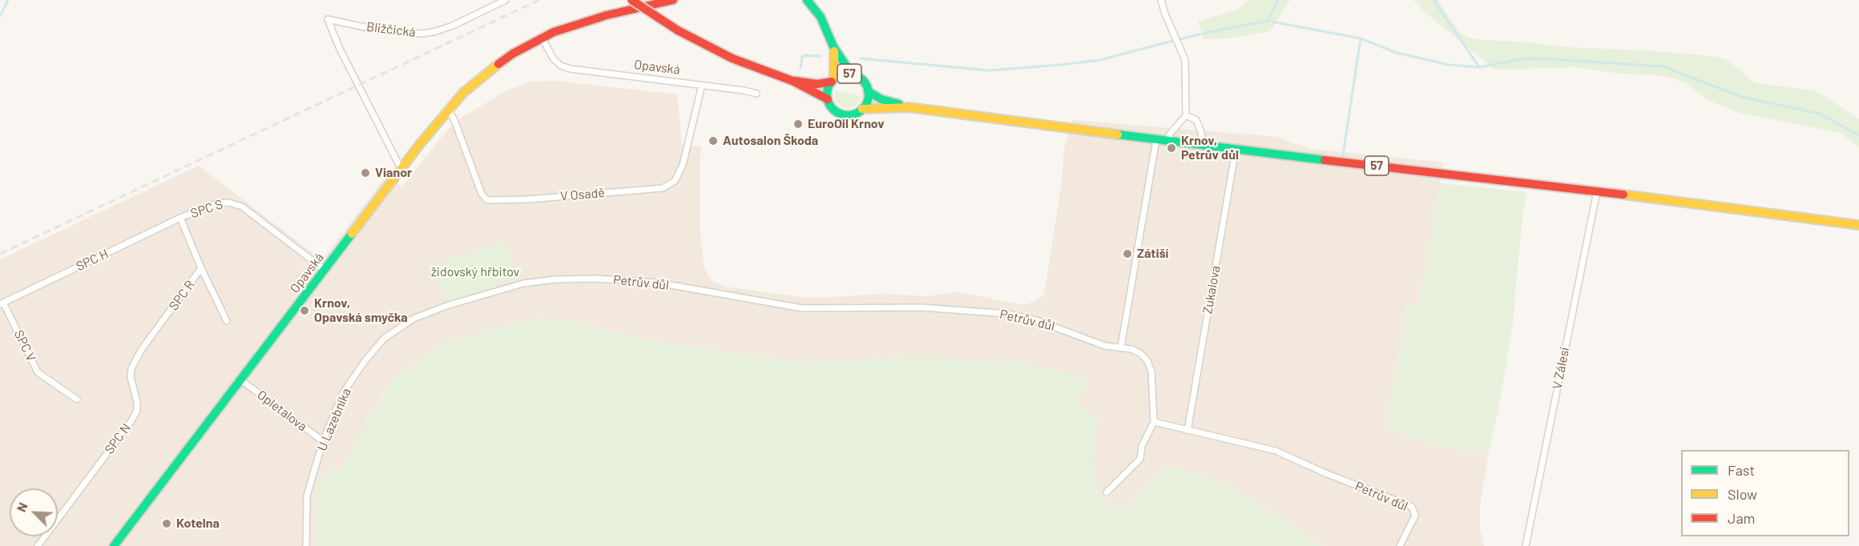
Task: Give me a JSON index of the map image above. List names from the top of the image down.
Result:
{
  "streets": {
    "main road": ["Opavská", "57"],
    "street": [
      "Bližčická",
      "V Osadě",
      "SPC S",
      "SPC H",
      "Petrův důl",
      "Zukalova",
      "SPC R",
      "SPC V",
      "V Zálesí",
      "Opletalova",
      "U Lazebníka",
      "SPC N"
    ]
  },
  "crossings": [
    ["Bližčická", "Opavská"],
    ["Opavská", "V Osadě"],
    ["Opavská", "SPC S"],
    ["Opavská", "Opletalova"],
    ["57", "Zukalova"],
    ["57", "V Zálesí"],
    ["SPC S", "SPC H"],
    ["SPC S", "SPC R"],
    ["SPC H", "SPC V"],
    ["Petrův důl", "Zukalova"],
    ["Petrův důl", "U Lazebníka"],
    ["SPC R", "SPC N"],
    ["Opletalova", "U Lazebníka"]
  ],
  "parks": ["židovský hřbitov"],
  "places": [
    "EuroOil Krnov",
    "Autosalon Škoda",
    "Krnov, Petrův důl",
    "Vianor",
    "Zátiší",
    "Krnov, Opavská smyčka",
    "Kotelna"
  ],
  "legend": ["Fast", "Slow", "Jam"],
  "north": "top left"
}
